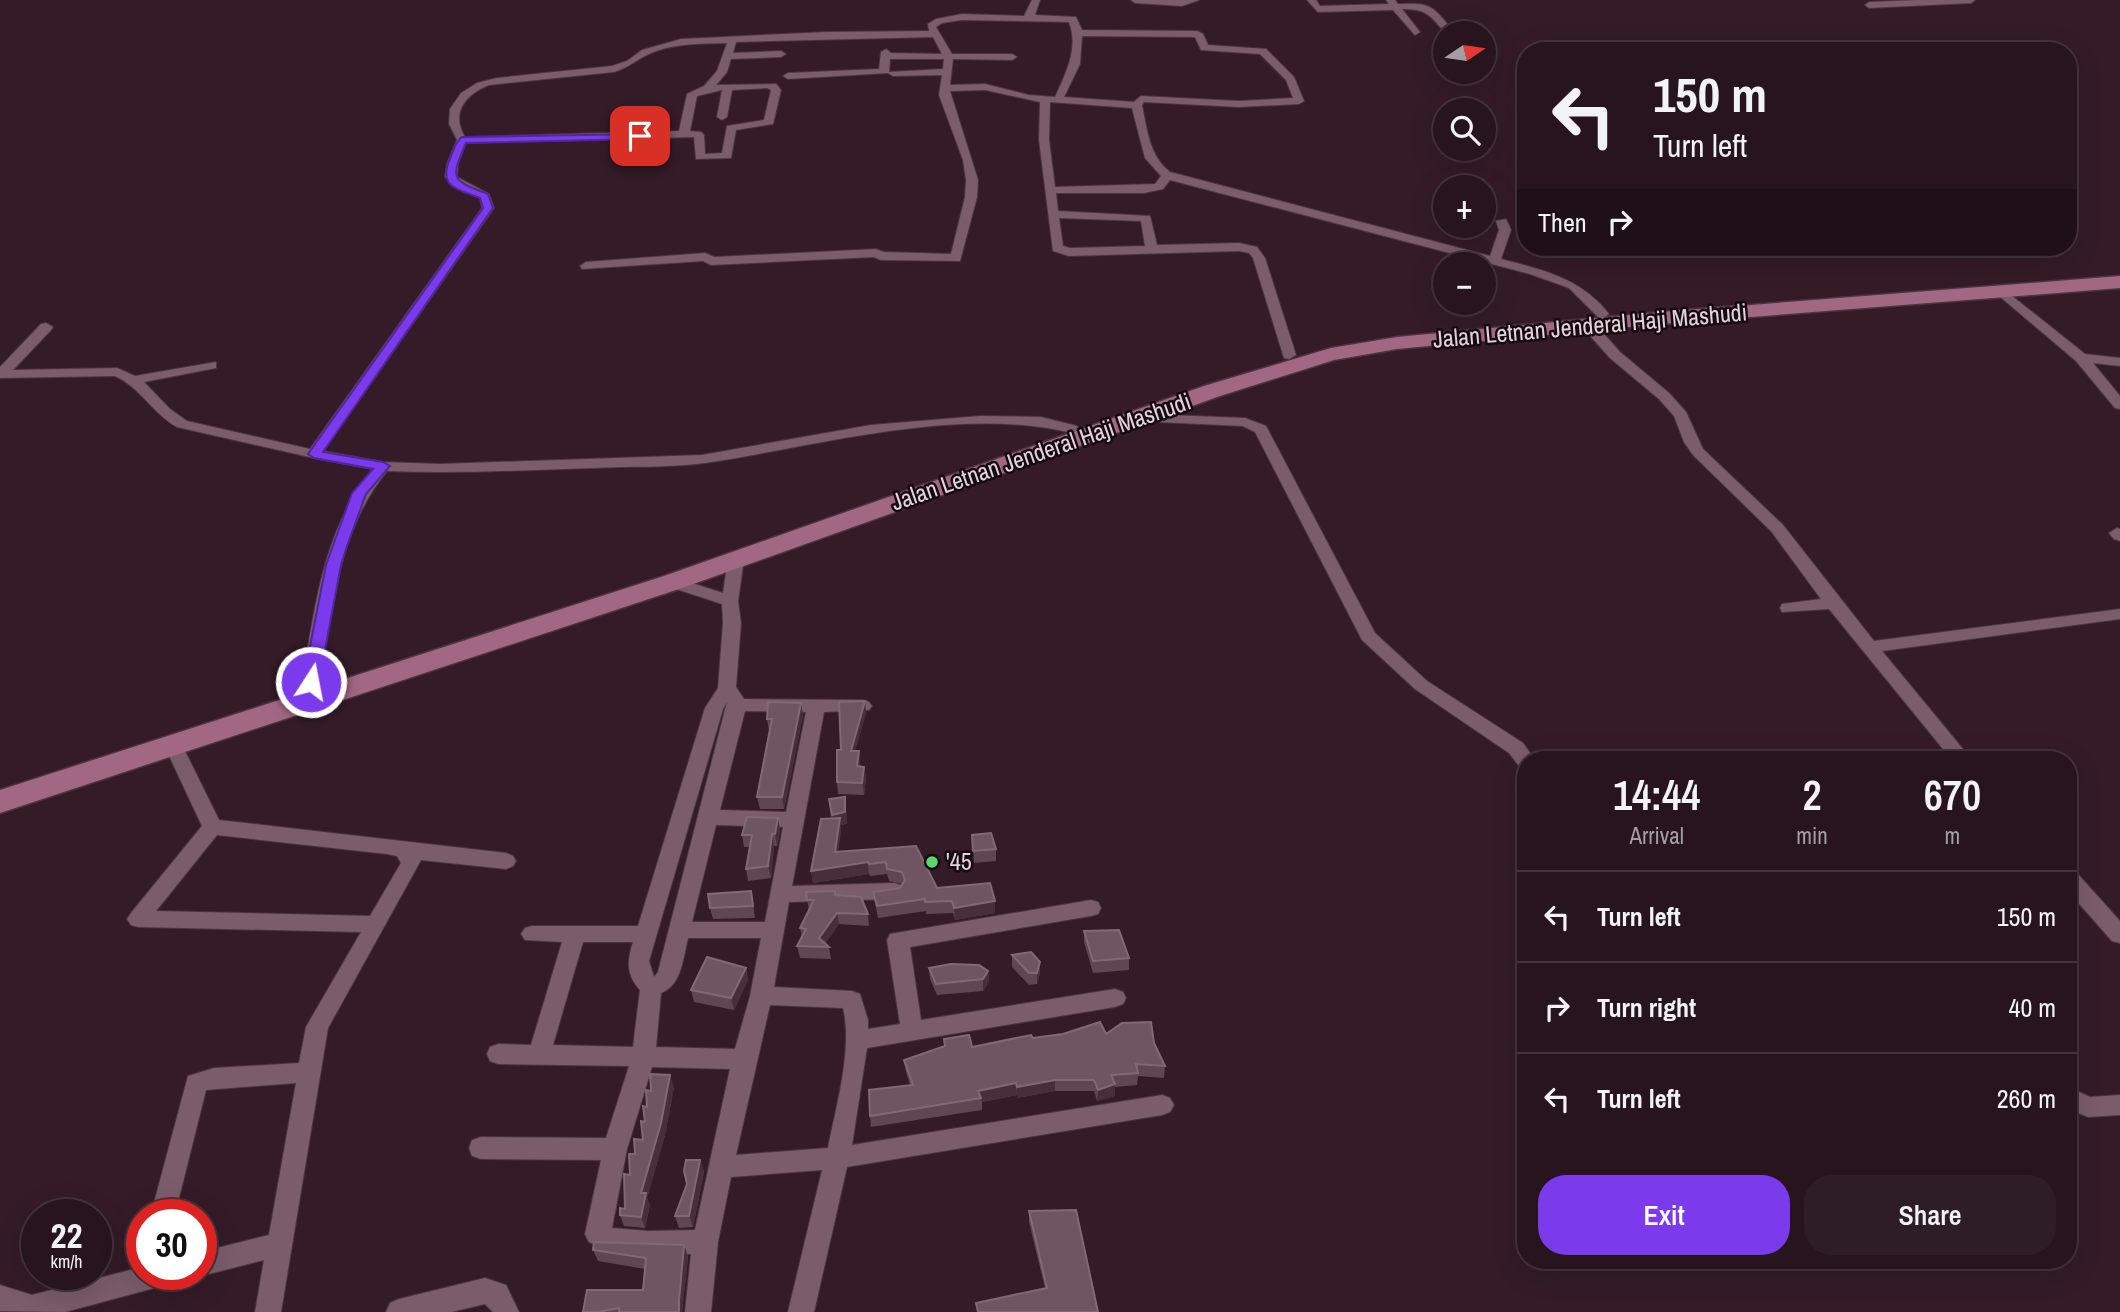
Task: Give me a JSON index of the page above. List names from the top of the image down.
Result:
{
  "streets": {
    "main road": ["Jalan Letnan Jenderal Haji Mashudi"]
  },
  "places": ["'45"],
  "north": "right",
  "page": {
    "map_buttons": ["+", "−"],
    "turn": ["150 m", "Turn left"],
    "then": "Then",
    "eta": [
      "14:44",
      "Arrival",
      "2",
      "min",
      "670",
      "m"
    ],
    "list": [
      {
        "name": "Turn left",
        "value": "150 m"
      },
      {
        "name": "Turn right",
        "value": "40 m"
      },
      {
        "name": "Turn left",
        "value": "260 m"
      }
    ],
    "buttons": ["Exit", "Share"],
    "speed": "22 km/h",
    "limit": "30"
  }
}
